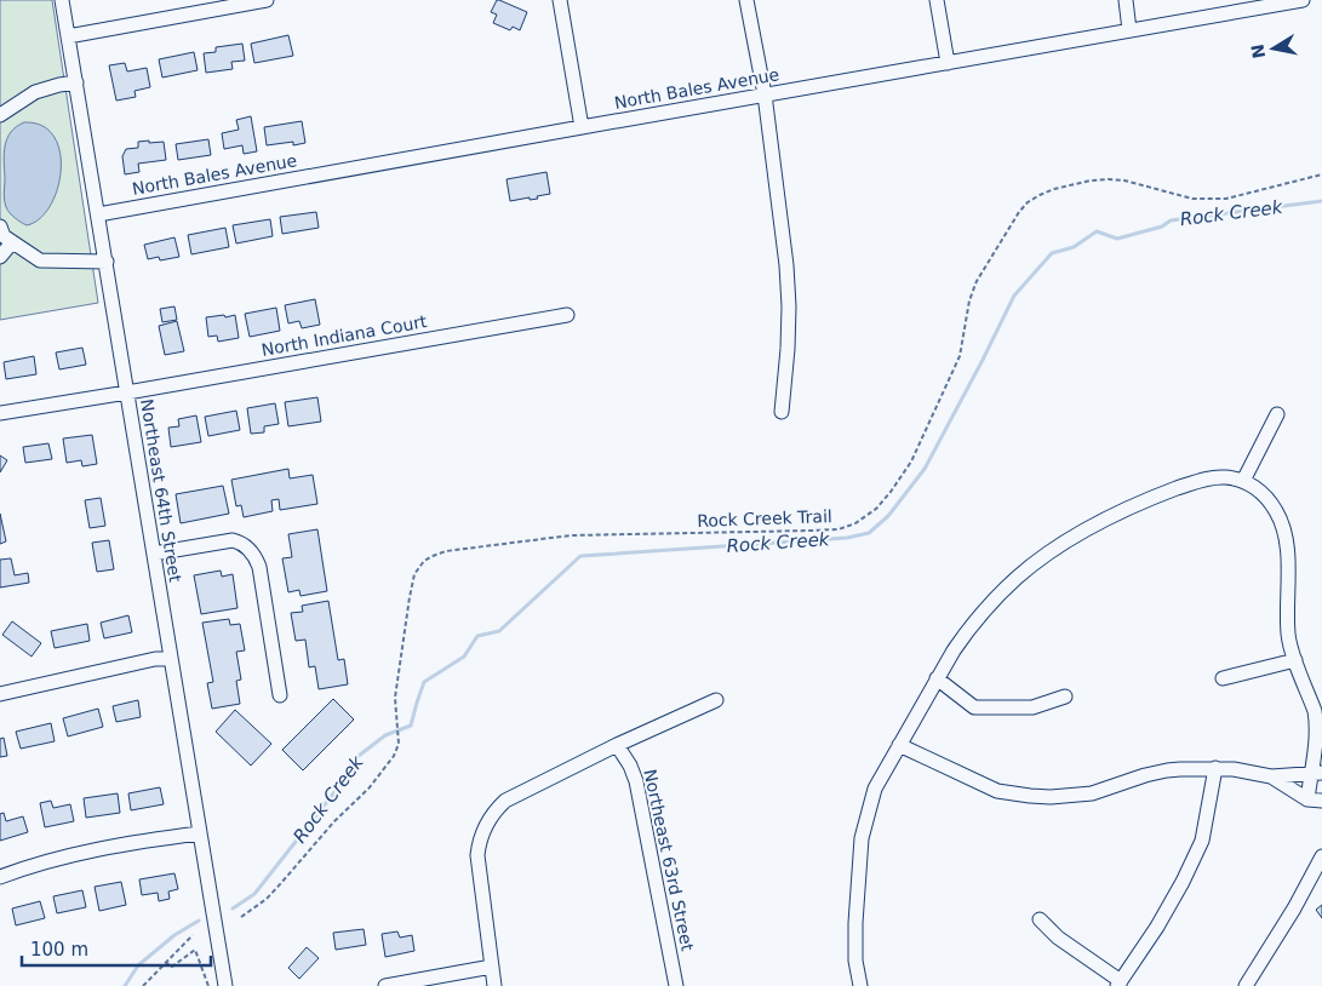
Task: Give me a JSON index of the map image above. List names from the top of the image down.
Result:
{
  "streets": {
    "street": [
      "North Bales Avenue",
      "North Indiana Court",
      "Northeast 64th Street",
      "Northeast 63rd Street"
    ],
    "path": ["Rock Creek Trail"]
  },
  "crossings": [
    ["North Bales Avenue", "Northeast 64th Street"],
    ["North Indiana Court", "Northeast 64th Street"]
  ],
  "water": ["Rock Creek"],
  "scale_bar": "100 m",
  "north": "left"
}
